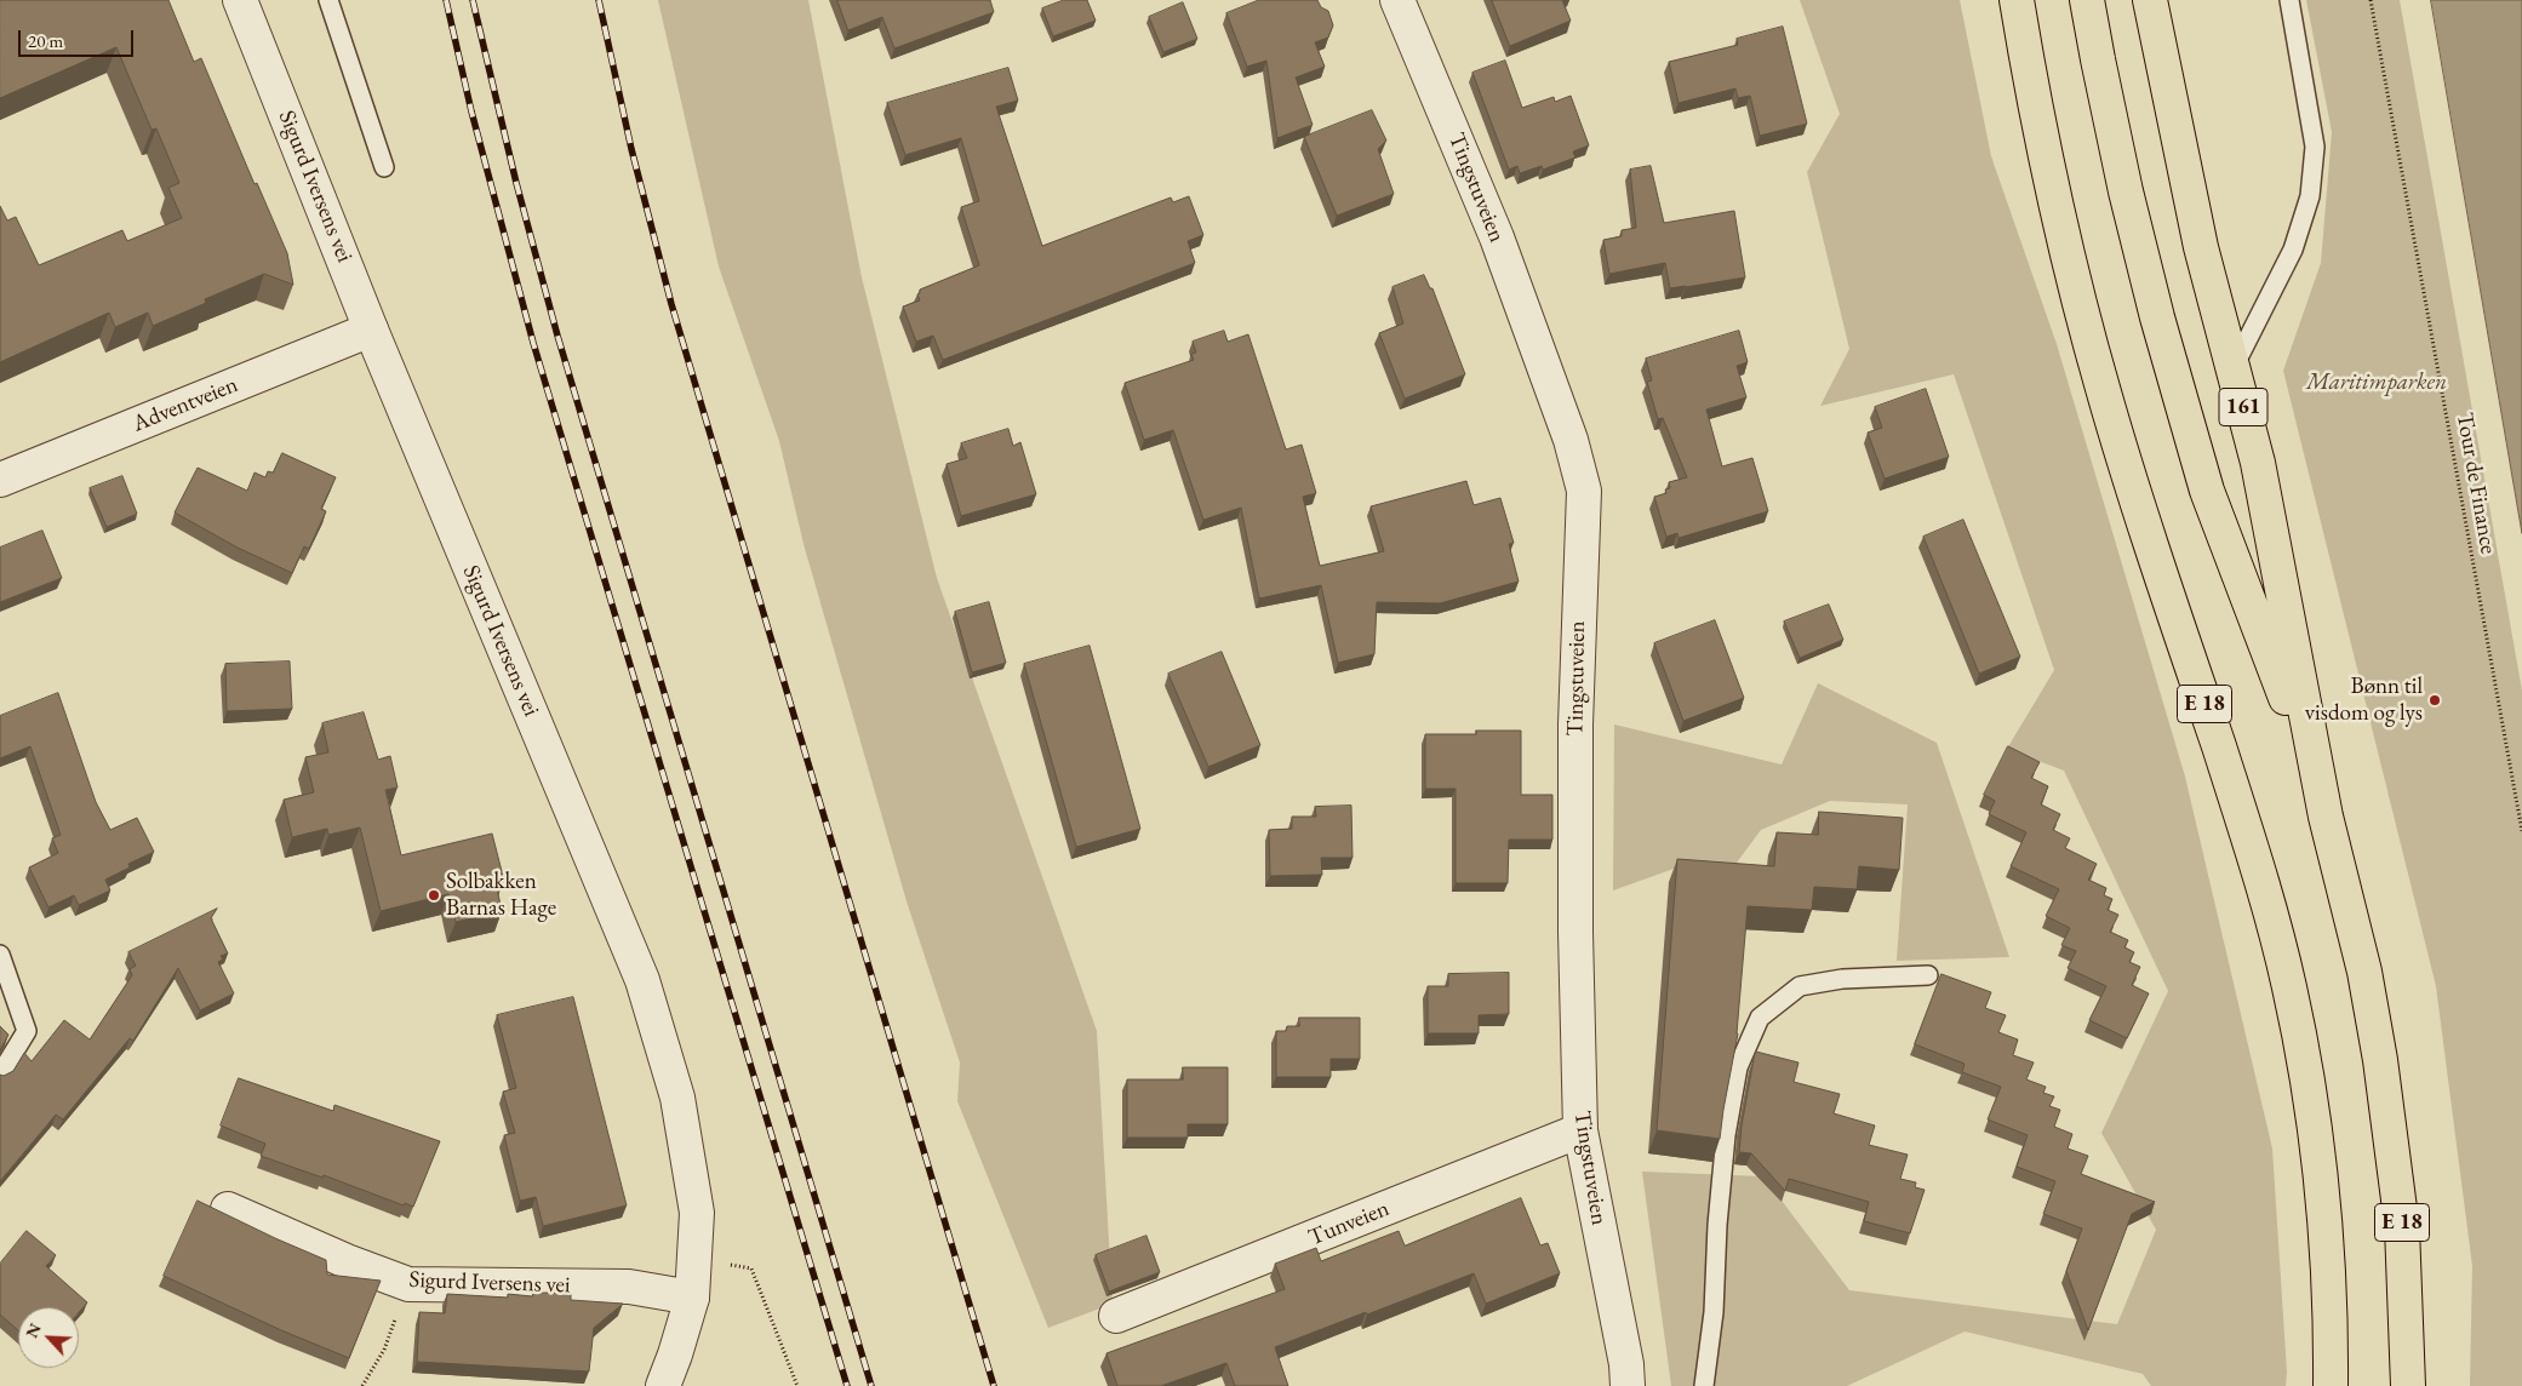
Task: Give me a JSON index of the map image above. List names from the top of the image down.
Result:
{
  "streets": {
    "highway": ["161", "E 18"],
    "street": [
      "Sigurd Iversens vei",
      "Tingstuveien",
      "Adventveien",
      "Tunveien"
    ],
    "path": ["Tour de Finance"]
  },
  "crossings": [
    ["Sigurd Iversens vei", "Adventveien"],
    ["Tingstuveien", "Tunveien"],
    ["161", "E 18"]
  ],
  "parks": ["Maritimparken"],
  "places": ["Bønn til visdom og lys", "Solbakken Barnas Hage"],
  "scale_bar": "20 m",
  "north": "top left"
}
